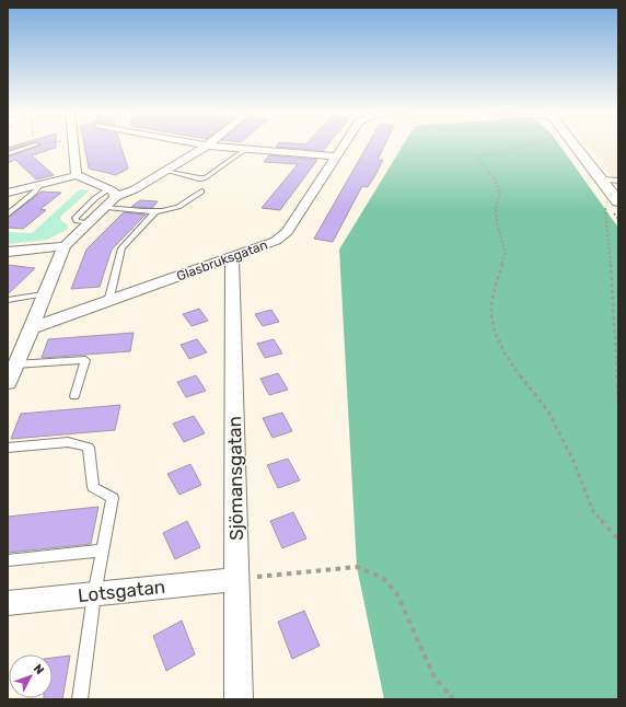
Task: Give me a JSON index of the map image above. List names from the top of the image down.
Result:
{
  "streets": {
    "street": ["Glasbruksgatan", "Sjömansgatan", "Lotsgatan"]
  },
  "crossings": [
    ["Glasbruksgatan", "Sjömansgatan"],
    ["Sjömansgatan", "Lotsgatan"]
  ],
  "north": "top right"
}
